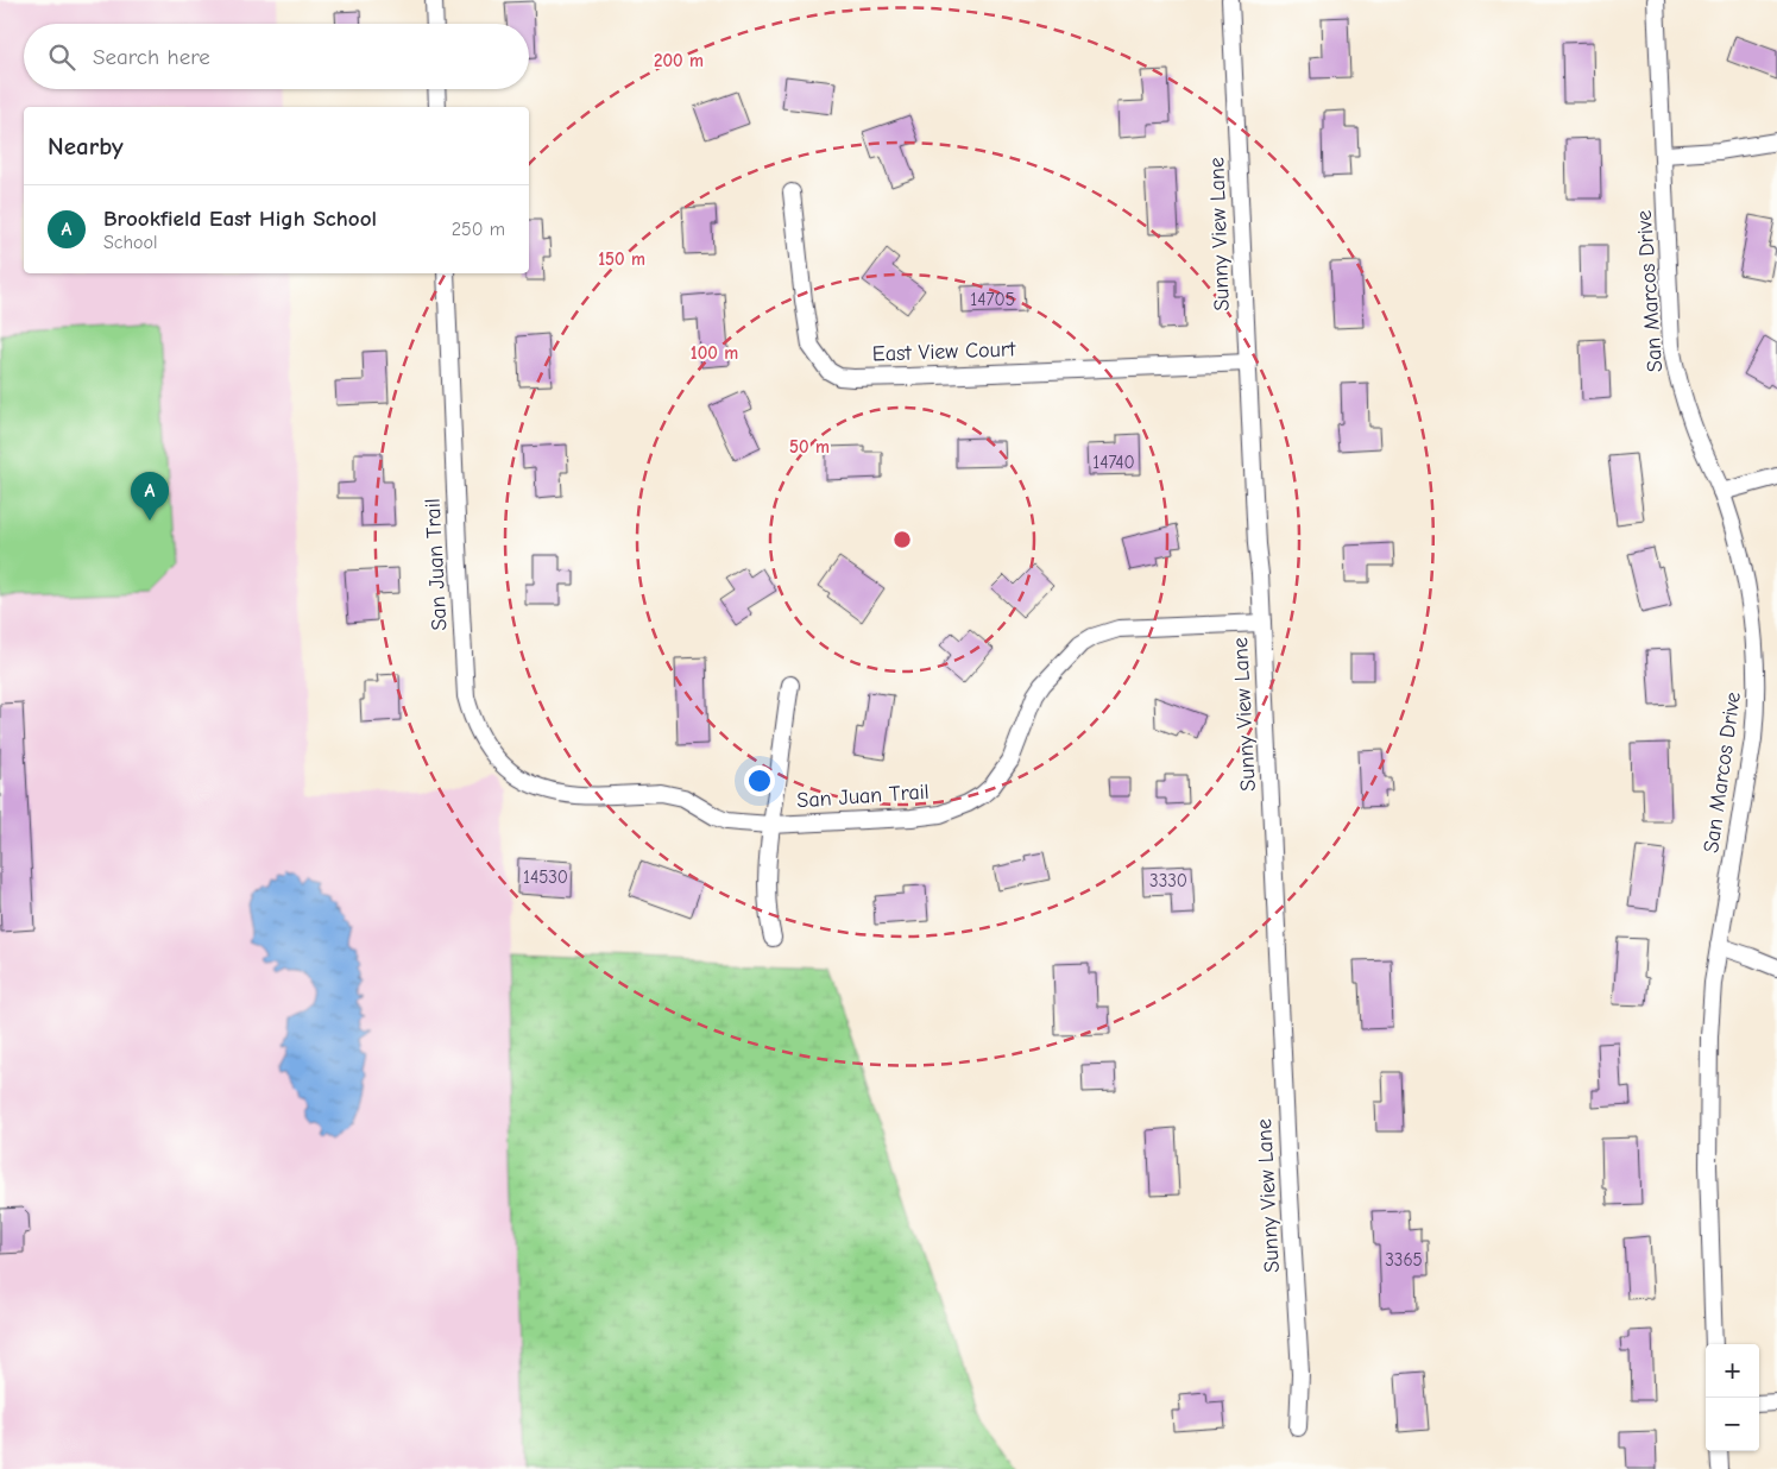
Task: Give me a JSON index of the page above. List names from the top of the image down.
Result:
{
  "streets": {
    "street": [
      "Sunny View Lane",
      "San Marcos Drive",
      "East View Court",
      "San Juan Trail"
    ]
  },
  "crossings": [
    ["Sunny View Lane", "East View Court"],
    ["Sunny View Lane", "San Juan Trail"]
  ],
  "house_numbers": [
    "14705",
    "14740",
    "14530",
    "3330",
    "3365"
  ],
  "page": {
    "search": "Search here",
    "heading": "Nearby",
    "list": [
      {
        "mark": "A",
        "name": "Brookfield East High School",
        "note": "School",
        "value": "250 m"
      }
    ],
    "pins": "A",
    "map_buttons": ["+", "−"]
  },
  "rings": [
    "200 m",
    "150 m",
    "100 m",
    "50 m"
  ]
}
